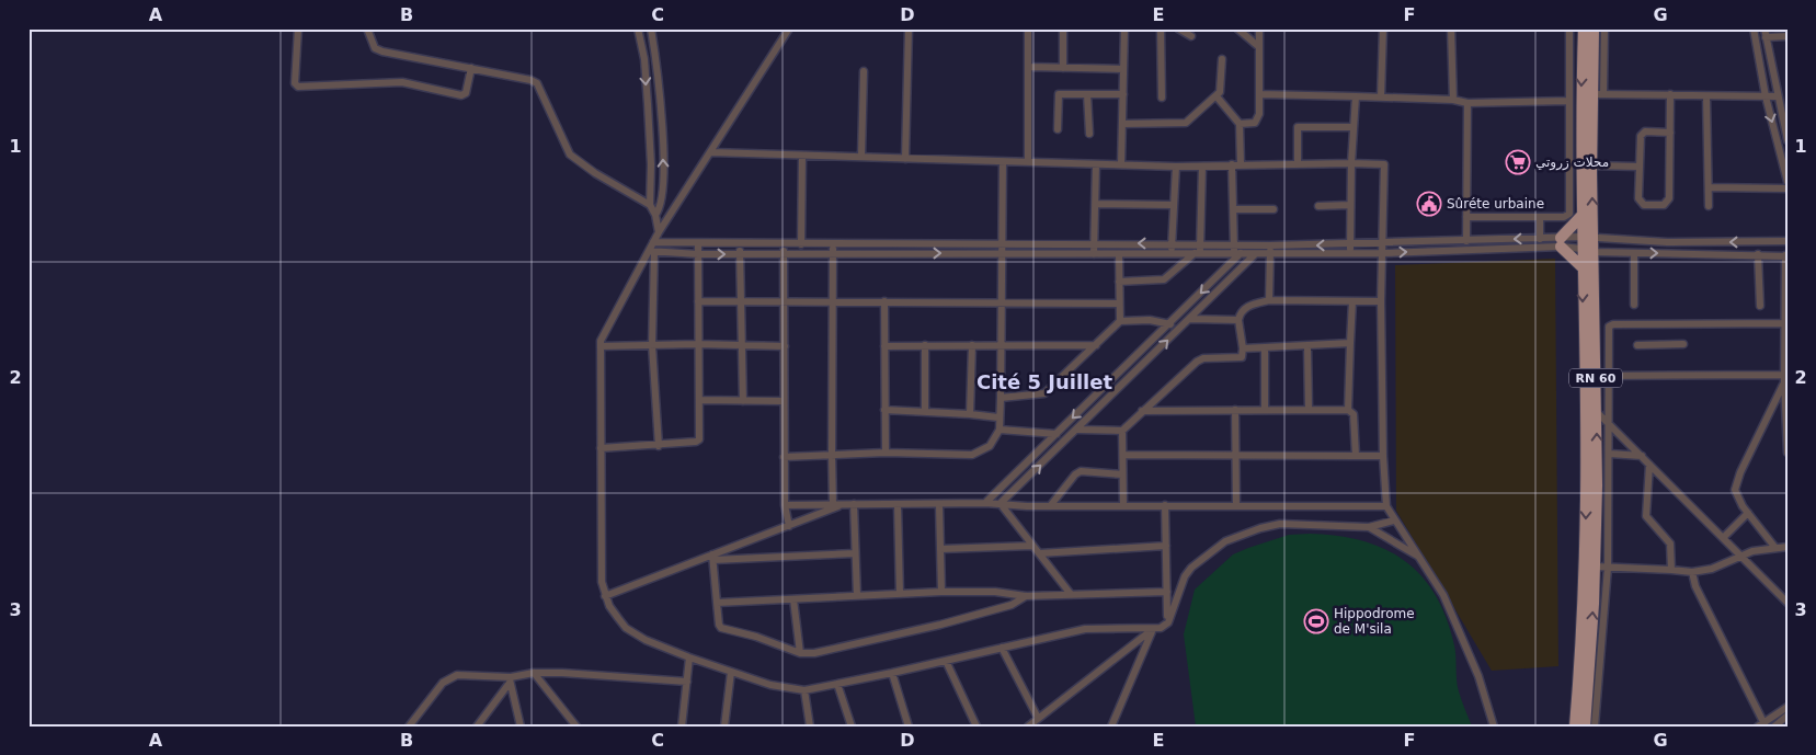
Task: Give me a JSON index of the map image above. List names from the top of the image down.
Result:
{
  "streets": {
    "main road": ["RN 60"]
  },
  "districts": ["Cité 5 Juillet"],
  "places": {
    "supermarket": ["محلات زروتي"],
    "public building": ["Sûréte urbaine"],
    "sports": ["Hippodrome de M'sila"]
  },
  "grid": {
    "columns": [
      "A",
      "B",
      "C",
      "D",
      "E",
      "F",
      "G"
    ],
    "rows": ["1", "2", "3"]
  }
}
